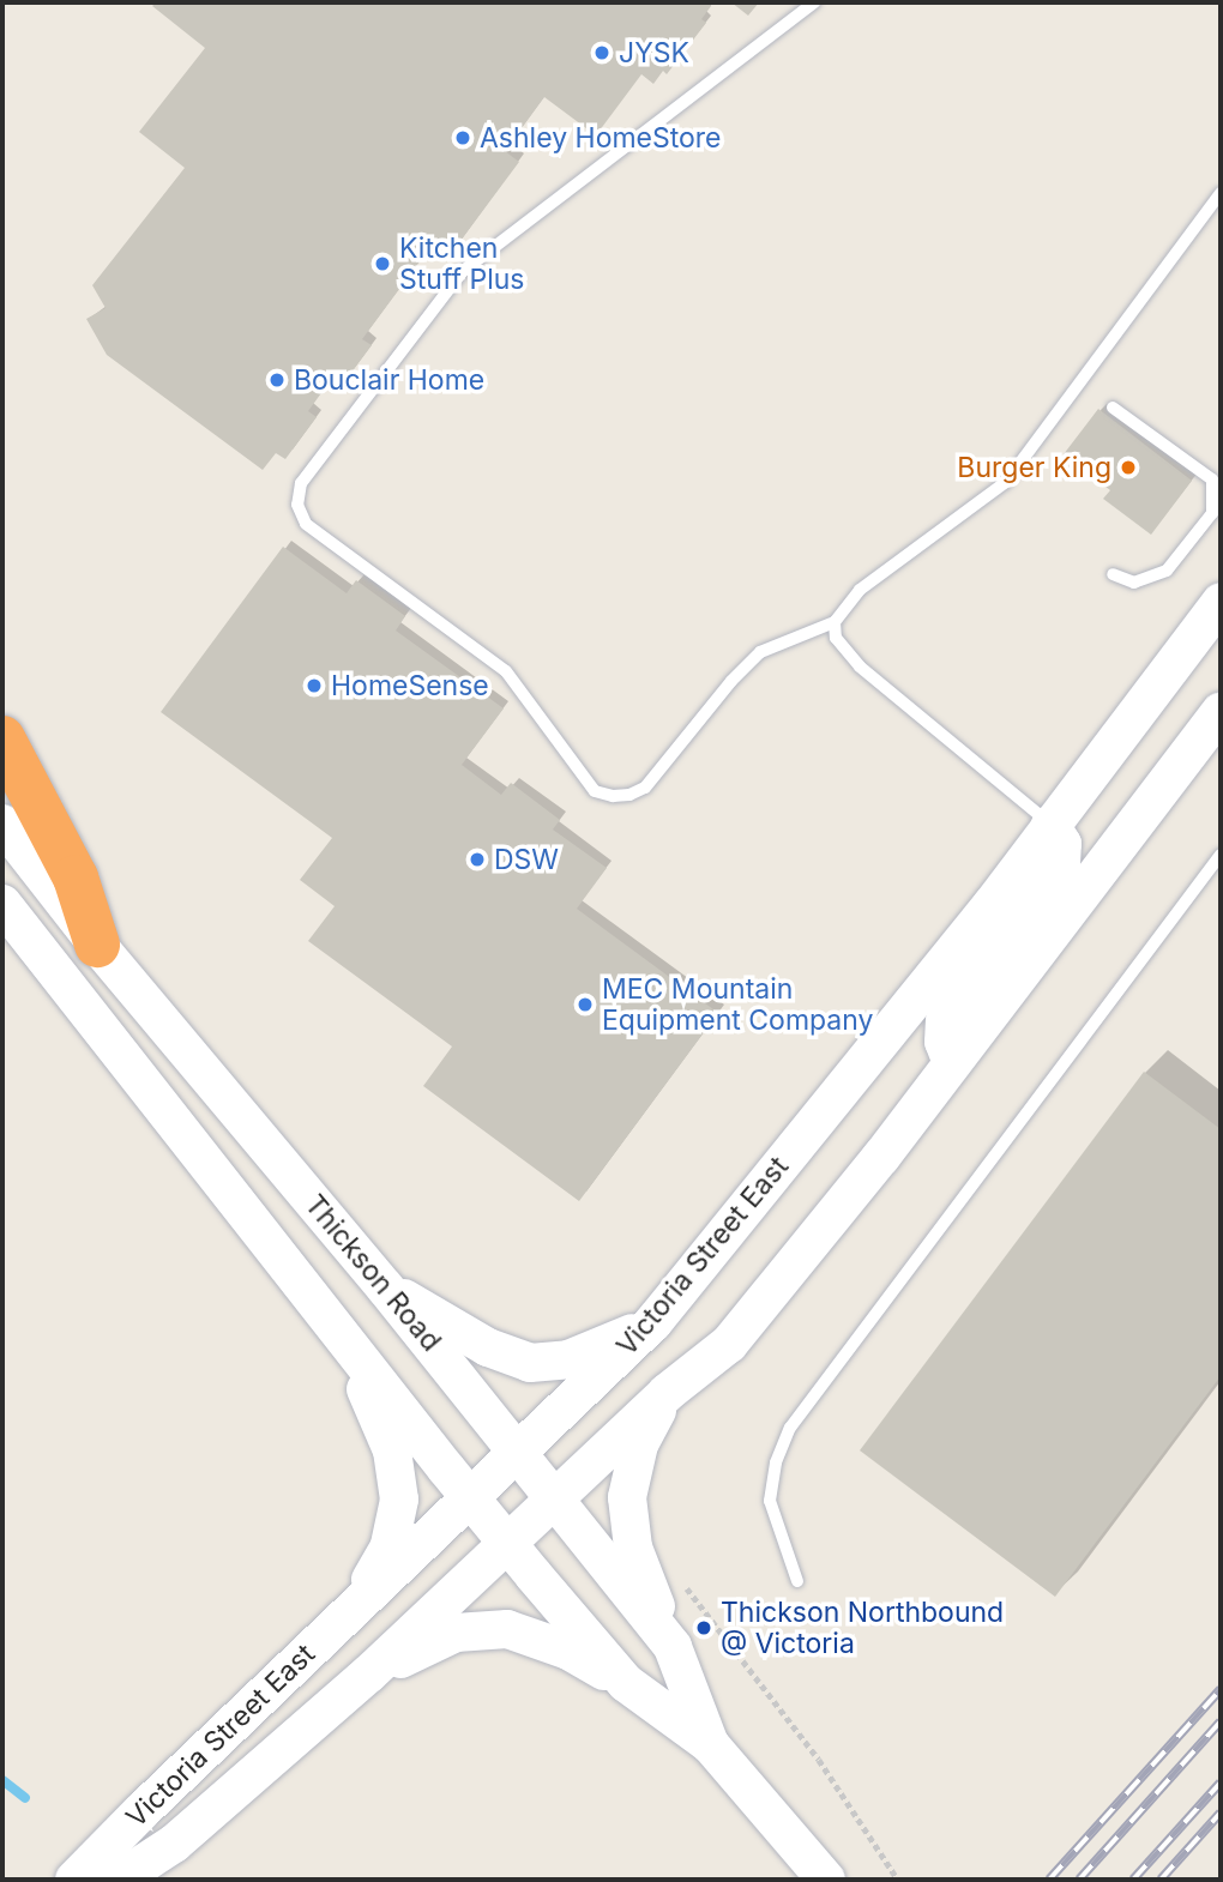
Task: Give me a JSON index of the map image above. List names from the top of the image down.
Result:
{
  "streets": {
    "main road": ["Victoria Street East", "Thickson Road"]
  },
  "crossings": [
    ["Victoria Street East", "Thickson Road"]
  ],
  "places": [
    "JYSK",
    "Ashley HomeStore",
    "Kitchen Stuff Plus",
    "Bouclair Home",
    "Burger King",
    "HomeSense",
    "DSW",
    "MEC Mountain Equipment Company",
    "Thickson Northbound @ Victoria"
  ]
}
